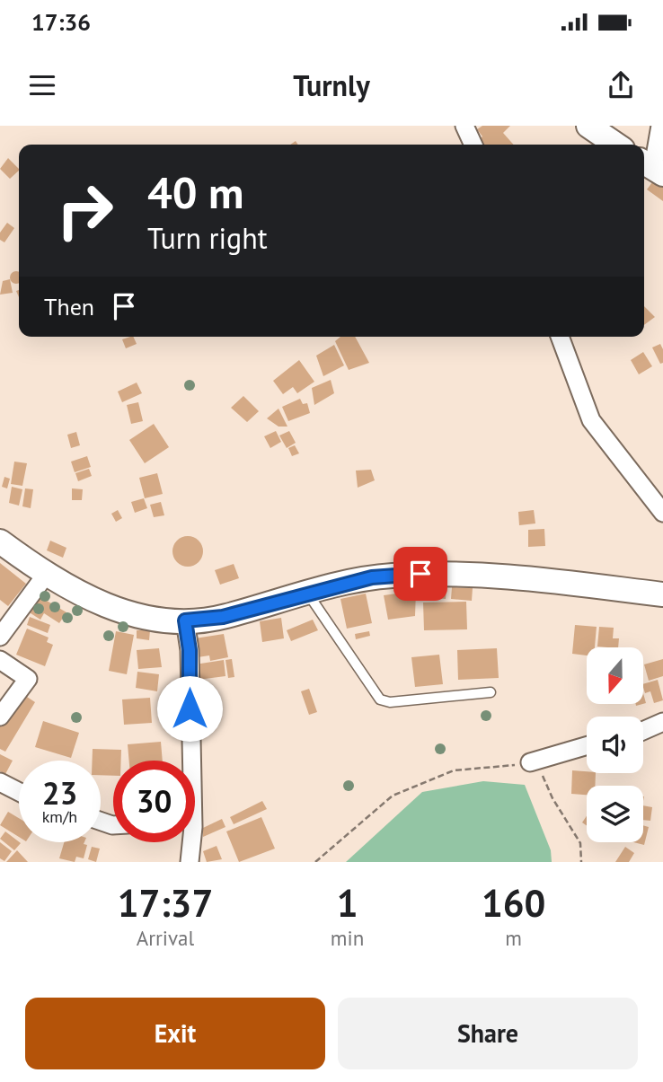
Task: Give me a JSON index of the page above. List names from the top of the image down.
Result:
{
  "north": "bottom",
  "page": {
    "status": "17:36",
    "header": "Turnly",
    "turn": ["40 m", "Turn right"],
    "then": "Then",
    "speed": "23 km/h",
    "limit": "30",
    "eta": [
      "17:37",
      "Arrival",
      "1",
      "min",
      "160",
      "m"
    ],
    "buttons": ["Exit", "Share"]
  }
}
